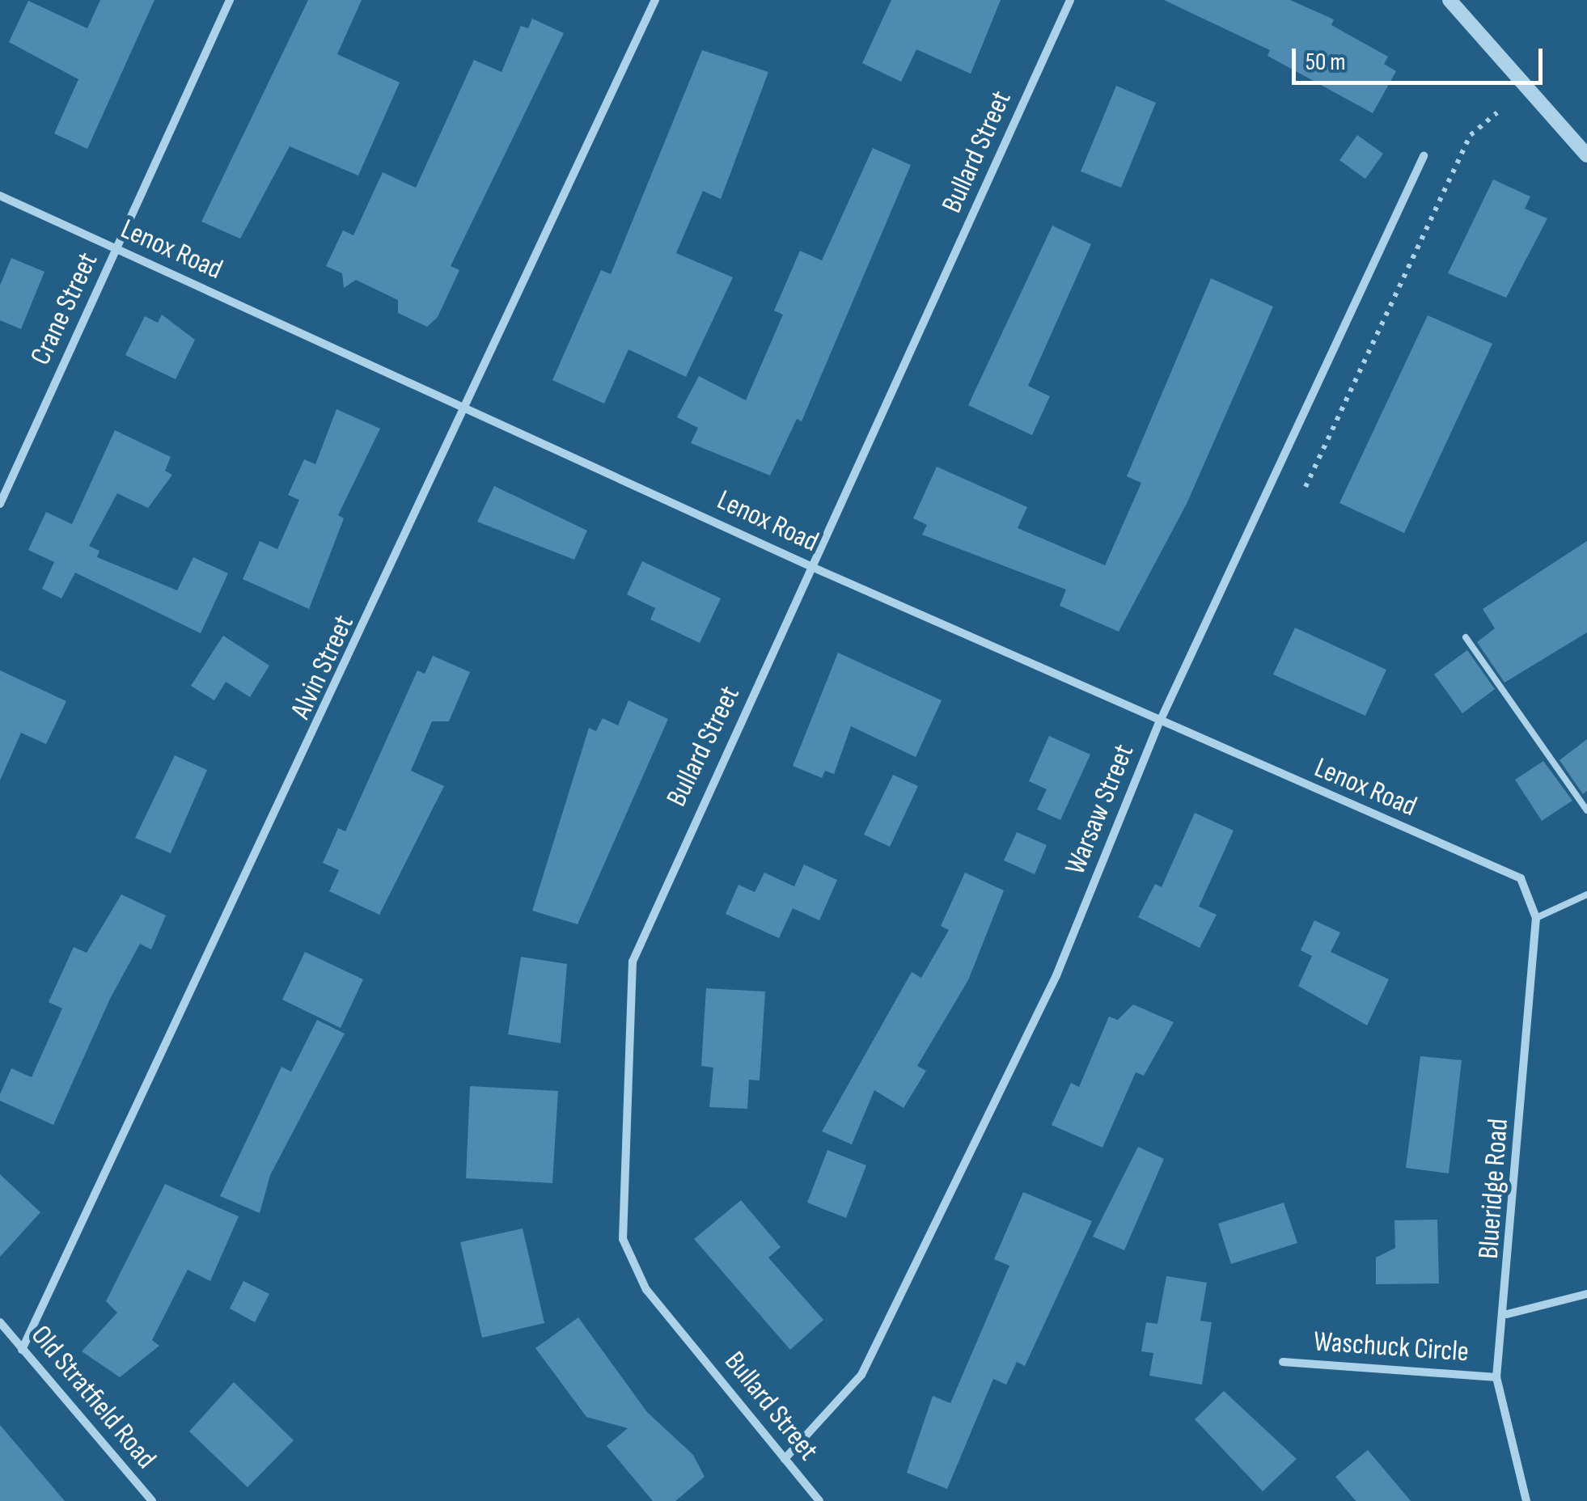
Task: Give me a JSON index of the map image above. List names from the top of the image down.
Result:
{
  "streets": {
    "street": [
      "Bullard Street",
      "Lenox Road",
      "Crane Street",
      "Alvin Street",
      "Warsaw Street",
      "Blueridge Road",
      "Waschuck Circle",
      "Old Stratfield Road"
    ]
  },
  "crossings": [
    ["Bullard Street", "Lenox Road"],
    ["Bullard Street", "Warsaw Street"],
    ["Lenox Road", "Crane Street"],
    ["Lenox Road", "Alvin Street"],
    ["Lenox Road", "Warsaw Street"],
    ["Lenox Road", "Blueridge Road"],
    ["Alvin Street", "Old Stratfield Road"],
    ["Blueridge Road", "Waschuck Circle"]
  ],
  "scale_bar": "50 m"
}
